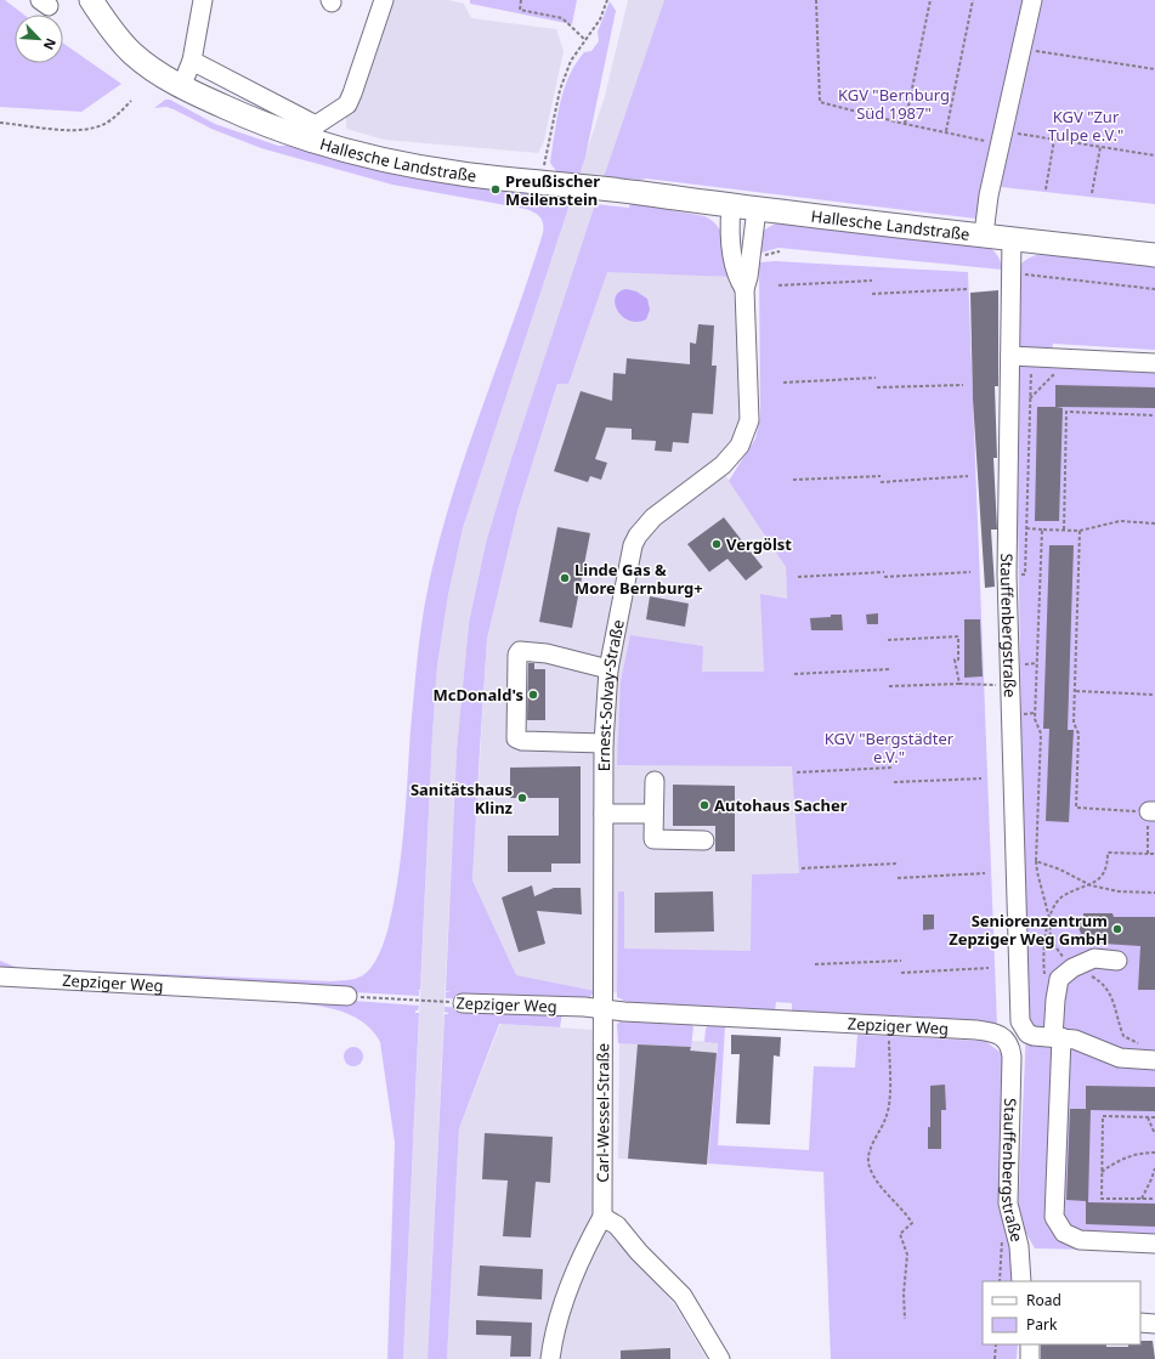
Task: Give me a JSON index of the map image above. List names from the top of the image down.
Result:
{
  "streets": {
    "main road": ["Hallesche Landstraße"],
    "street": [
      "Stauffenbergstraße",
      "Ernest-Solvay-Straße",
      "Zepziger Weg",
      "Carl-Wessel-Straße"
    ]
  },
  "crossings": [
    ["Hallesche Landstraße", "Stauffenbergstraße"],
    ["Hallesche Landstraße", "Ernest-Solvay-Straße"],
    ["Stauffenbergstraße", "Zepziger Weg"],
    ["Ernest-Solvay-Straße", "Zepziger Weg"],
    ["Ernest-Solvay-Straße", "Carl-Wessel-Straße"],
    ["Zepziger Weg", "Carl-Wessel-Straße"]
  ],
  "parks": ["KGV \"Bernburg Süd 1987\"", "KGV \"Zur Tulpe e.V.\"", "KGV \"Bergstädter e.V.\""],
  "places": [
    "Preußischer Meilenstein",
    "Vergölst",
    "Linde Gas & More Bernburg+",
    "McDonald's",
    "Sanitätshaus Klinz",
    "Autohaus Sacher",
    "Seniorenzentrum Zepziger Weg GmbH"
  ],
  "legend": ["Road", "Park"],
  "north": "bottom right"
}
